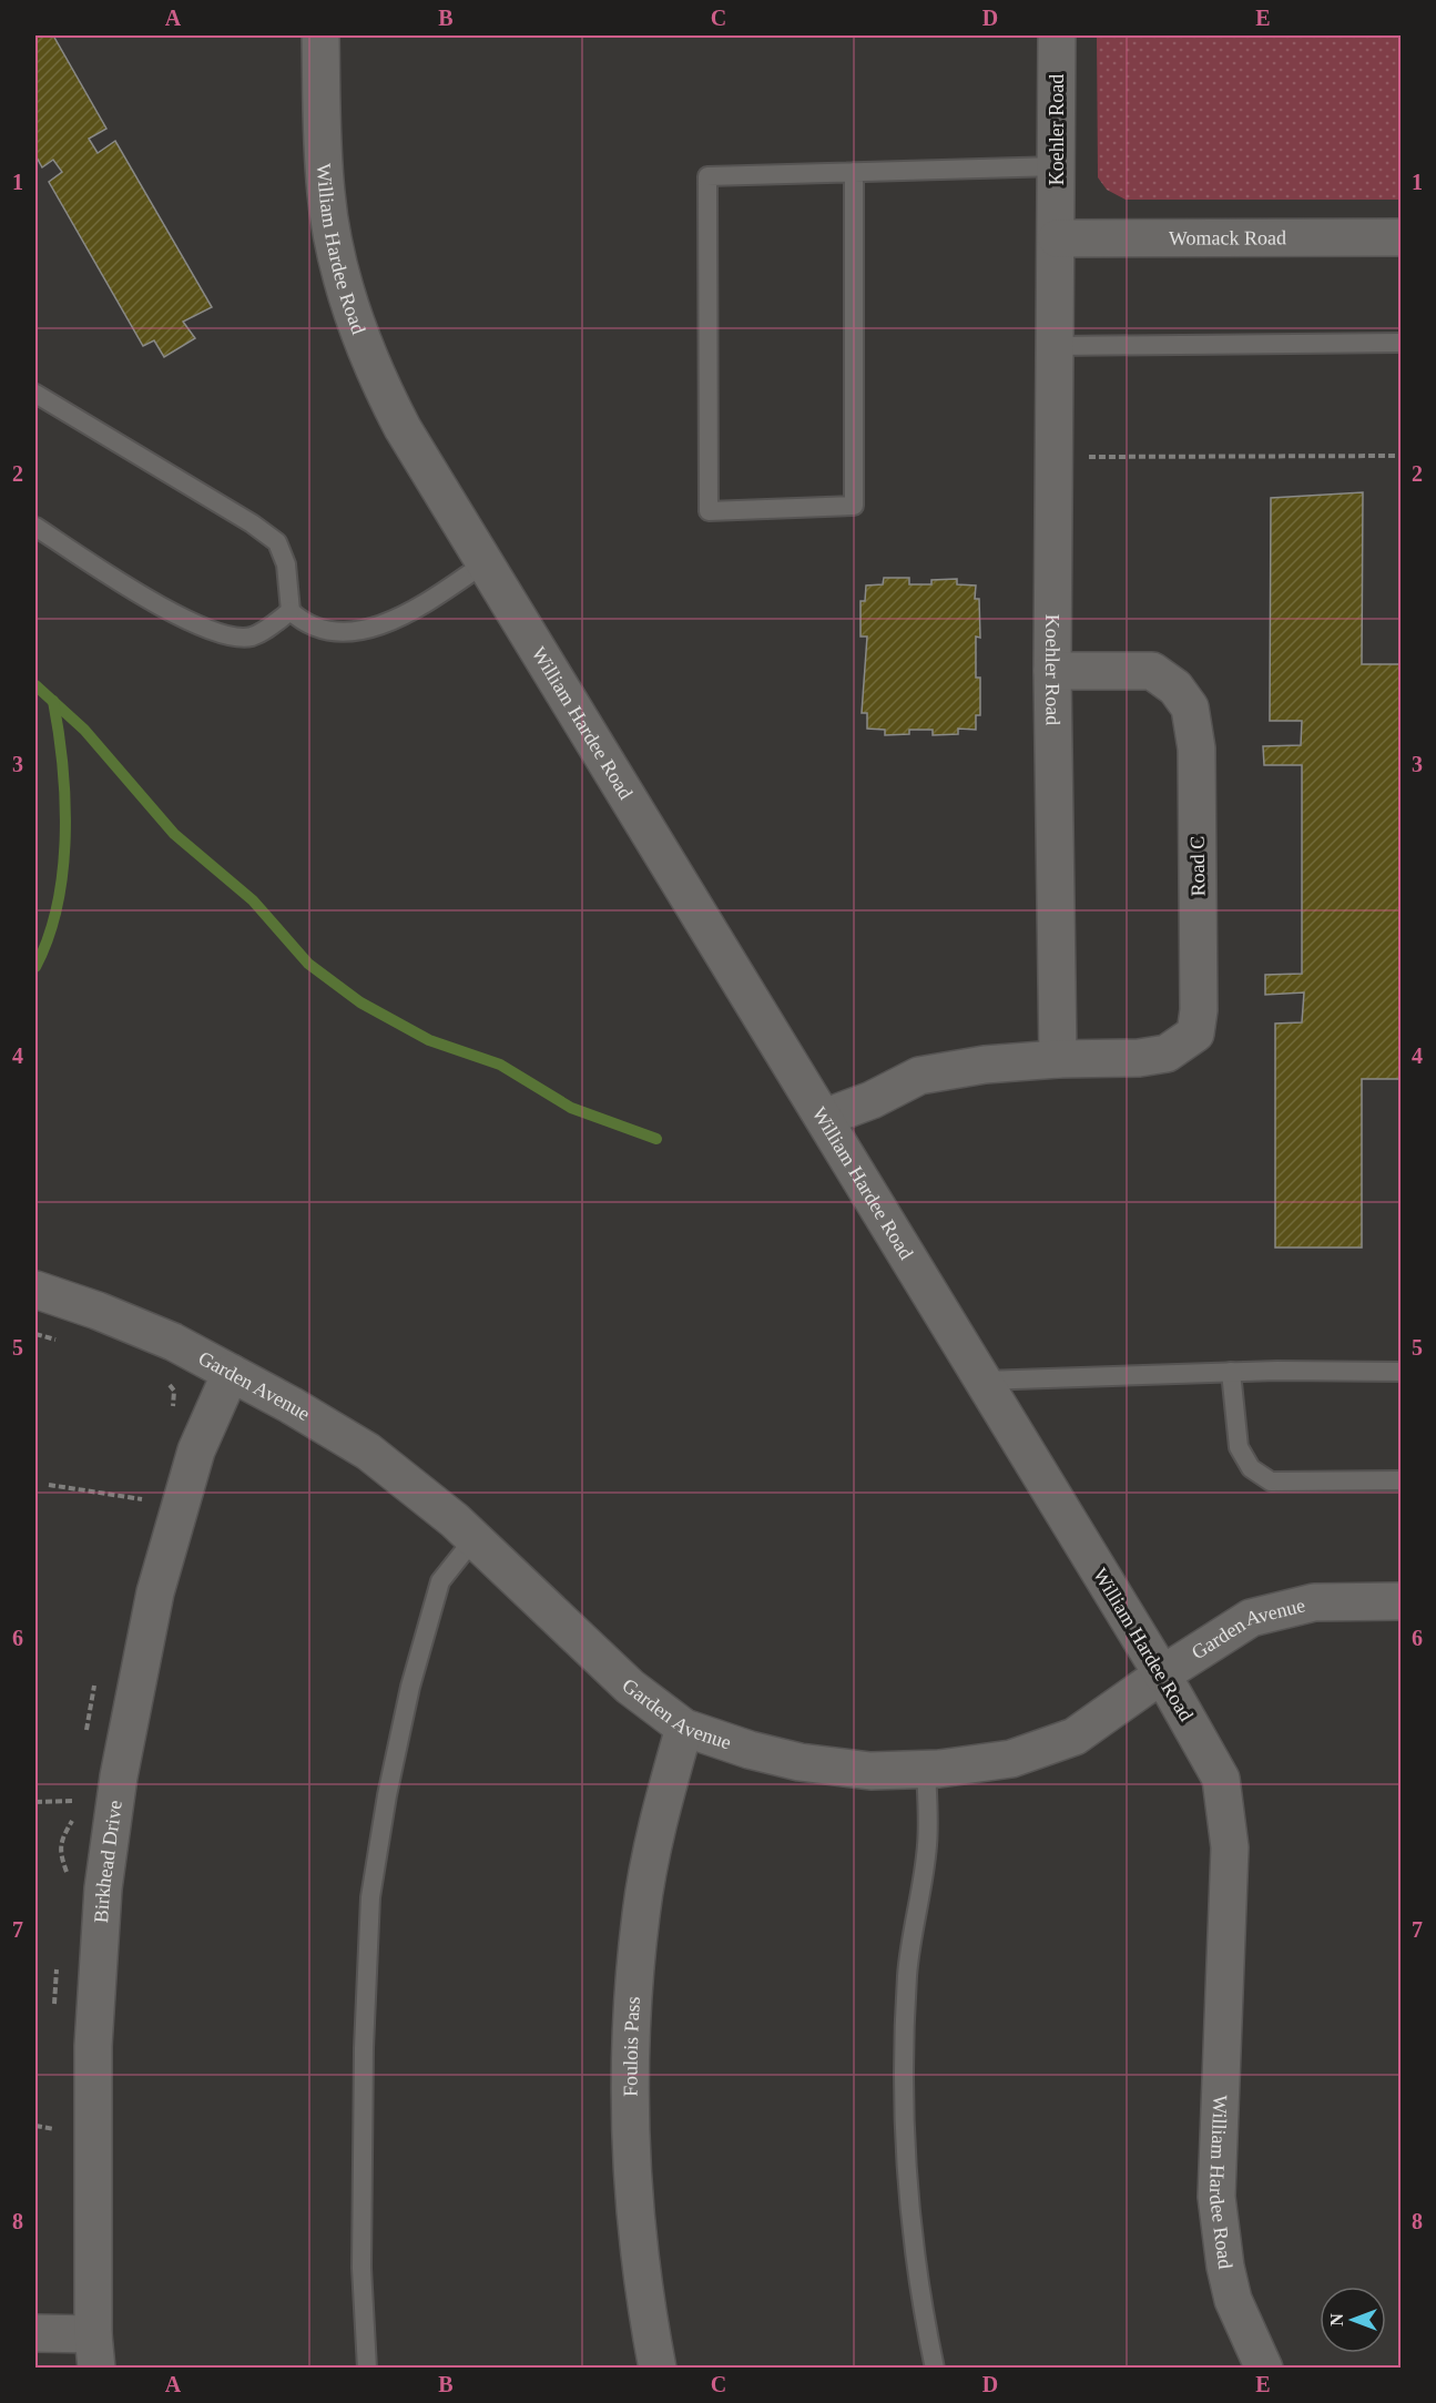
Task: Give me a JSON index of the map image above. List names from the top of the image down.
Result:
{
  "streets": {
    "street": [
      "Koehler Road",
      "Womack Road",
      "William Hardee Road",
      "Road C",
      "Garden Avenue",
      "Birkhead Drive",
      "Foulois Pass"
    ]
  },
  "crossings": [
    ["Koehler Road", "Womack Road"],
    ["Koehler Road", "Road C"],
    ["William Hardee Road", "Garden Avenue"],
    ["Garden Avenue", "Birkhead Drive"],
    ["Garden Avenue", "Foulois Pass"]
  ],
  "north": "left",
  "grid": {
    "columns": [
      "A",
      "B",
      "C",
      "D",
      "E"
    ],
    "rows": [
      "1",
      "2",
      "3",
      "4",
      "5",
      "6",
      "7",
      "8"
    ]
  }
}
